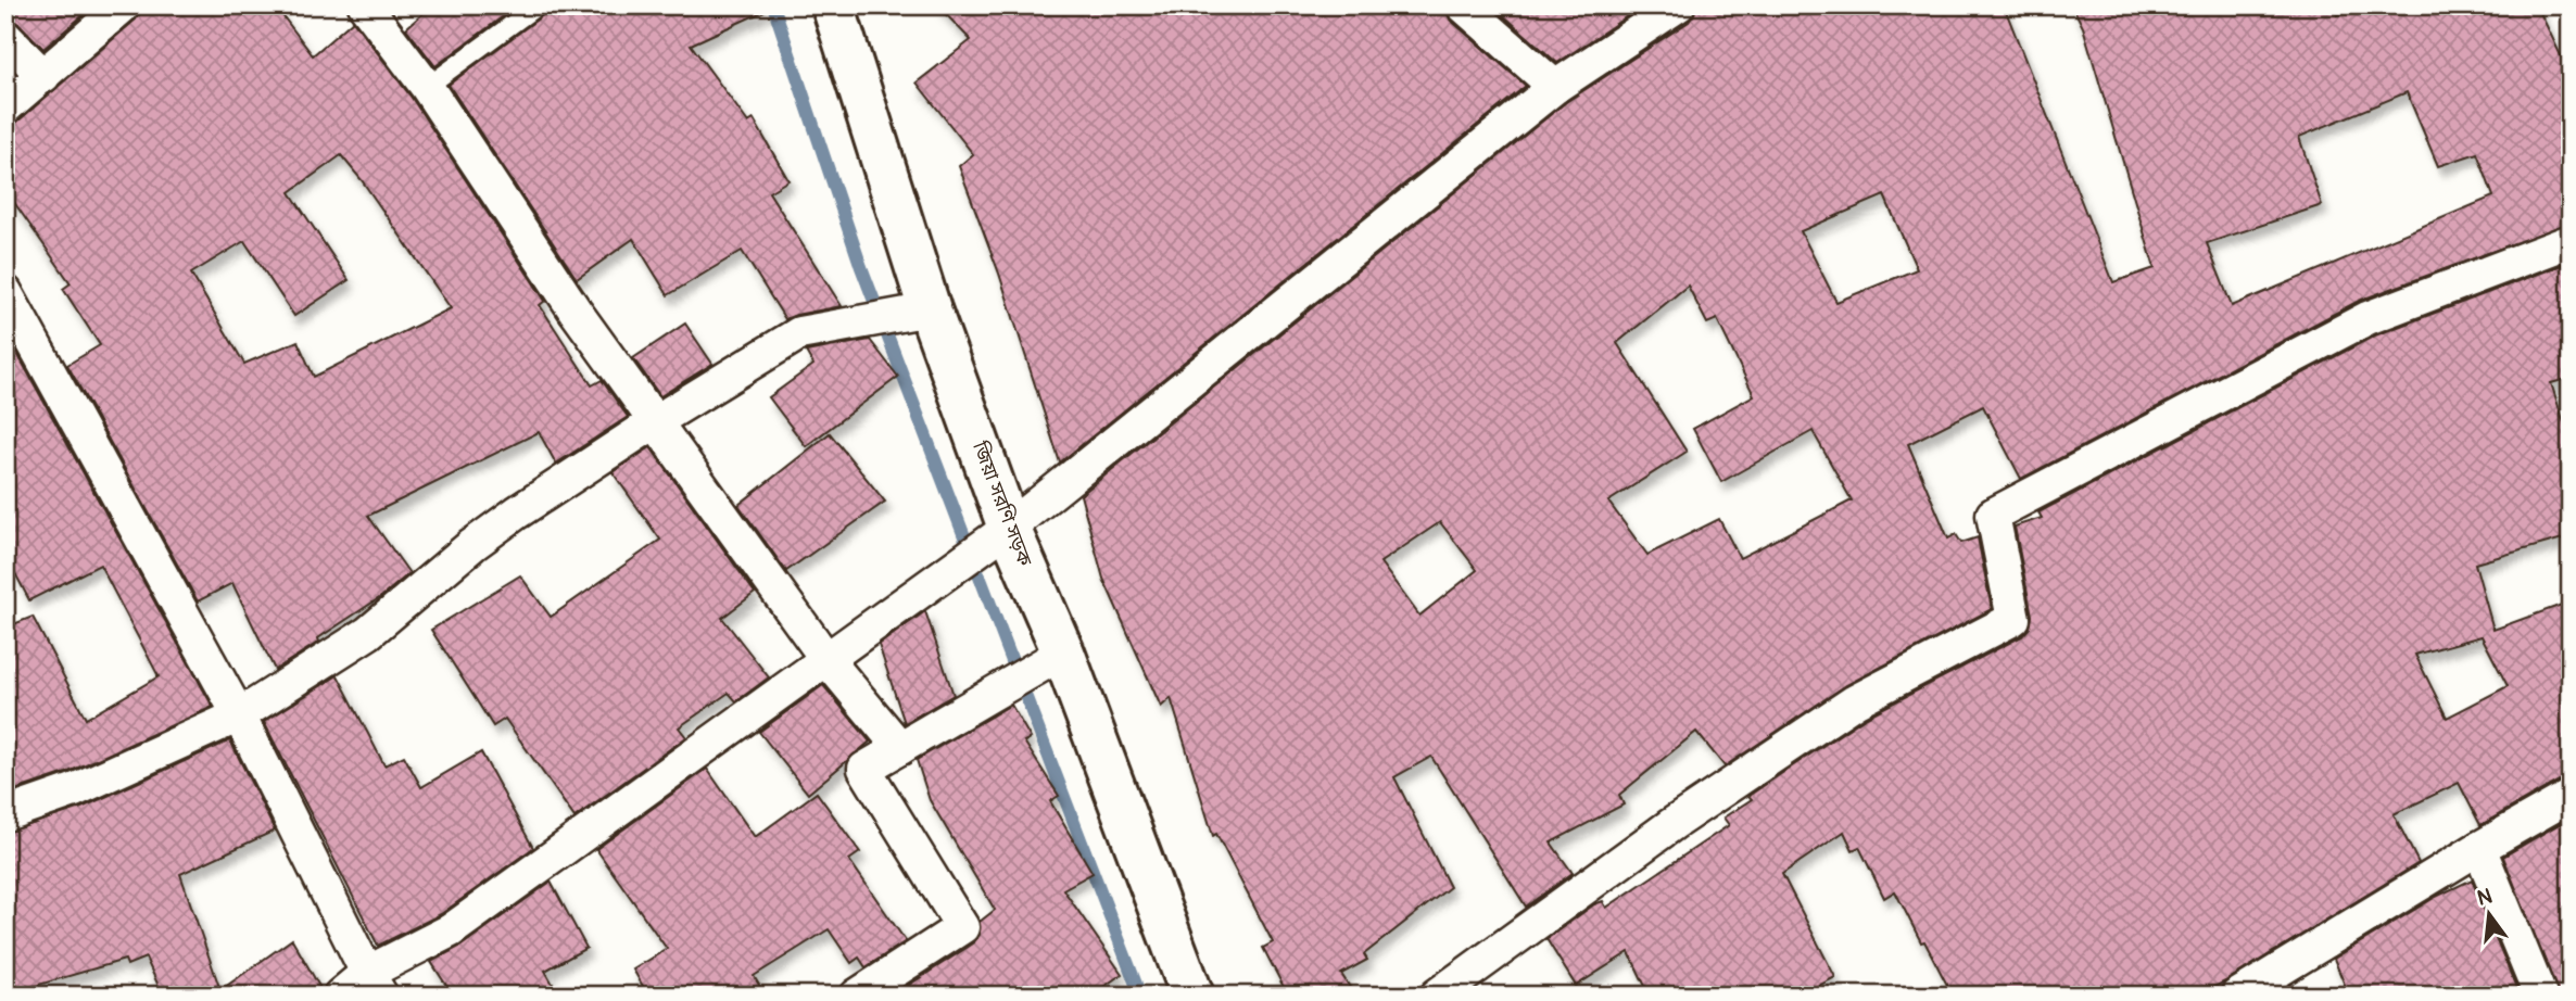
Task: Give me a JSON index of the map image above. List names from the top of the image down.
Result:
{
  "streets": {
    "main road": ["জিয়া সরণি সড়ক"]
  },
  "north": "top"
}
